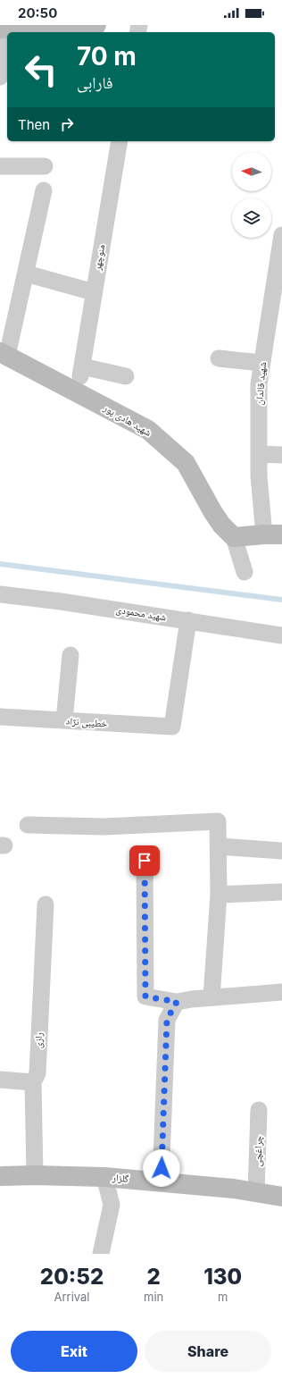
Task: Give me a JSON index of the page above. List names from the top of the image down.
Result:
{
  "streets": {
    "street": [
      "منوچهر",
      "شهید قائدان",
      "شهید هادی پور",
      "شهید محمودی",
      "خطیبی نژاد",
      "رازی",
      "چراغچی",
      "گلزار"
    ]
  },
  "crossings": [
    ["شهید محمودی", "خطیبی نژاد"],
    ["رازی", "گلزار"],
    ["چراغچی", "گلزار"]
  ],
  "north": "left",
  "page": {
    "status": "20:50",
    "turn": ["70 m", "فارابی"],
    "then": "Then",
    "eta": [
      "20:52",
      "Arrival",
      "2",
      "min",
      "130",
      "m"
    ],
    "buttons": ["Exit", "Share"]
  }
}
